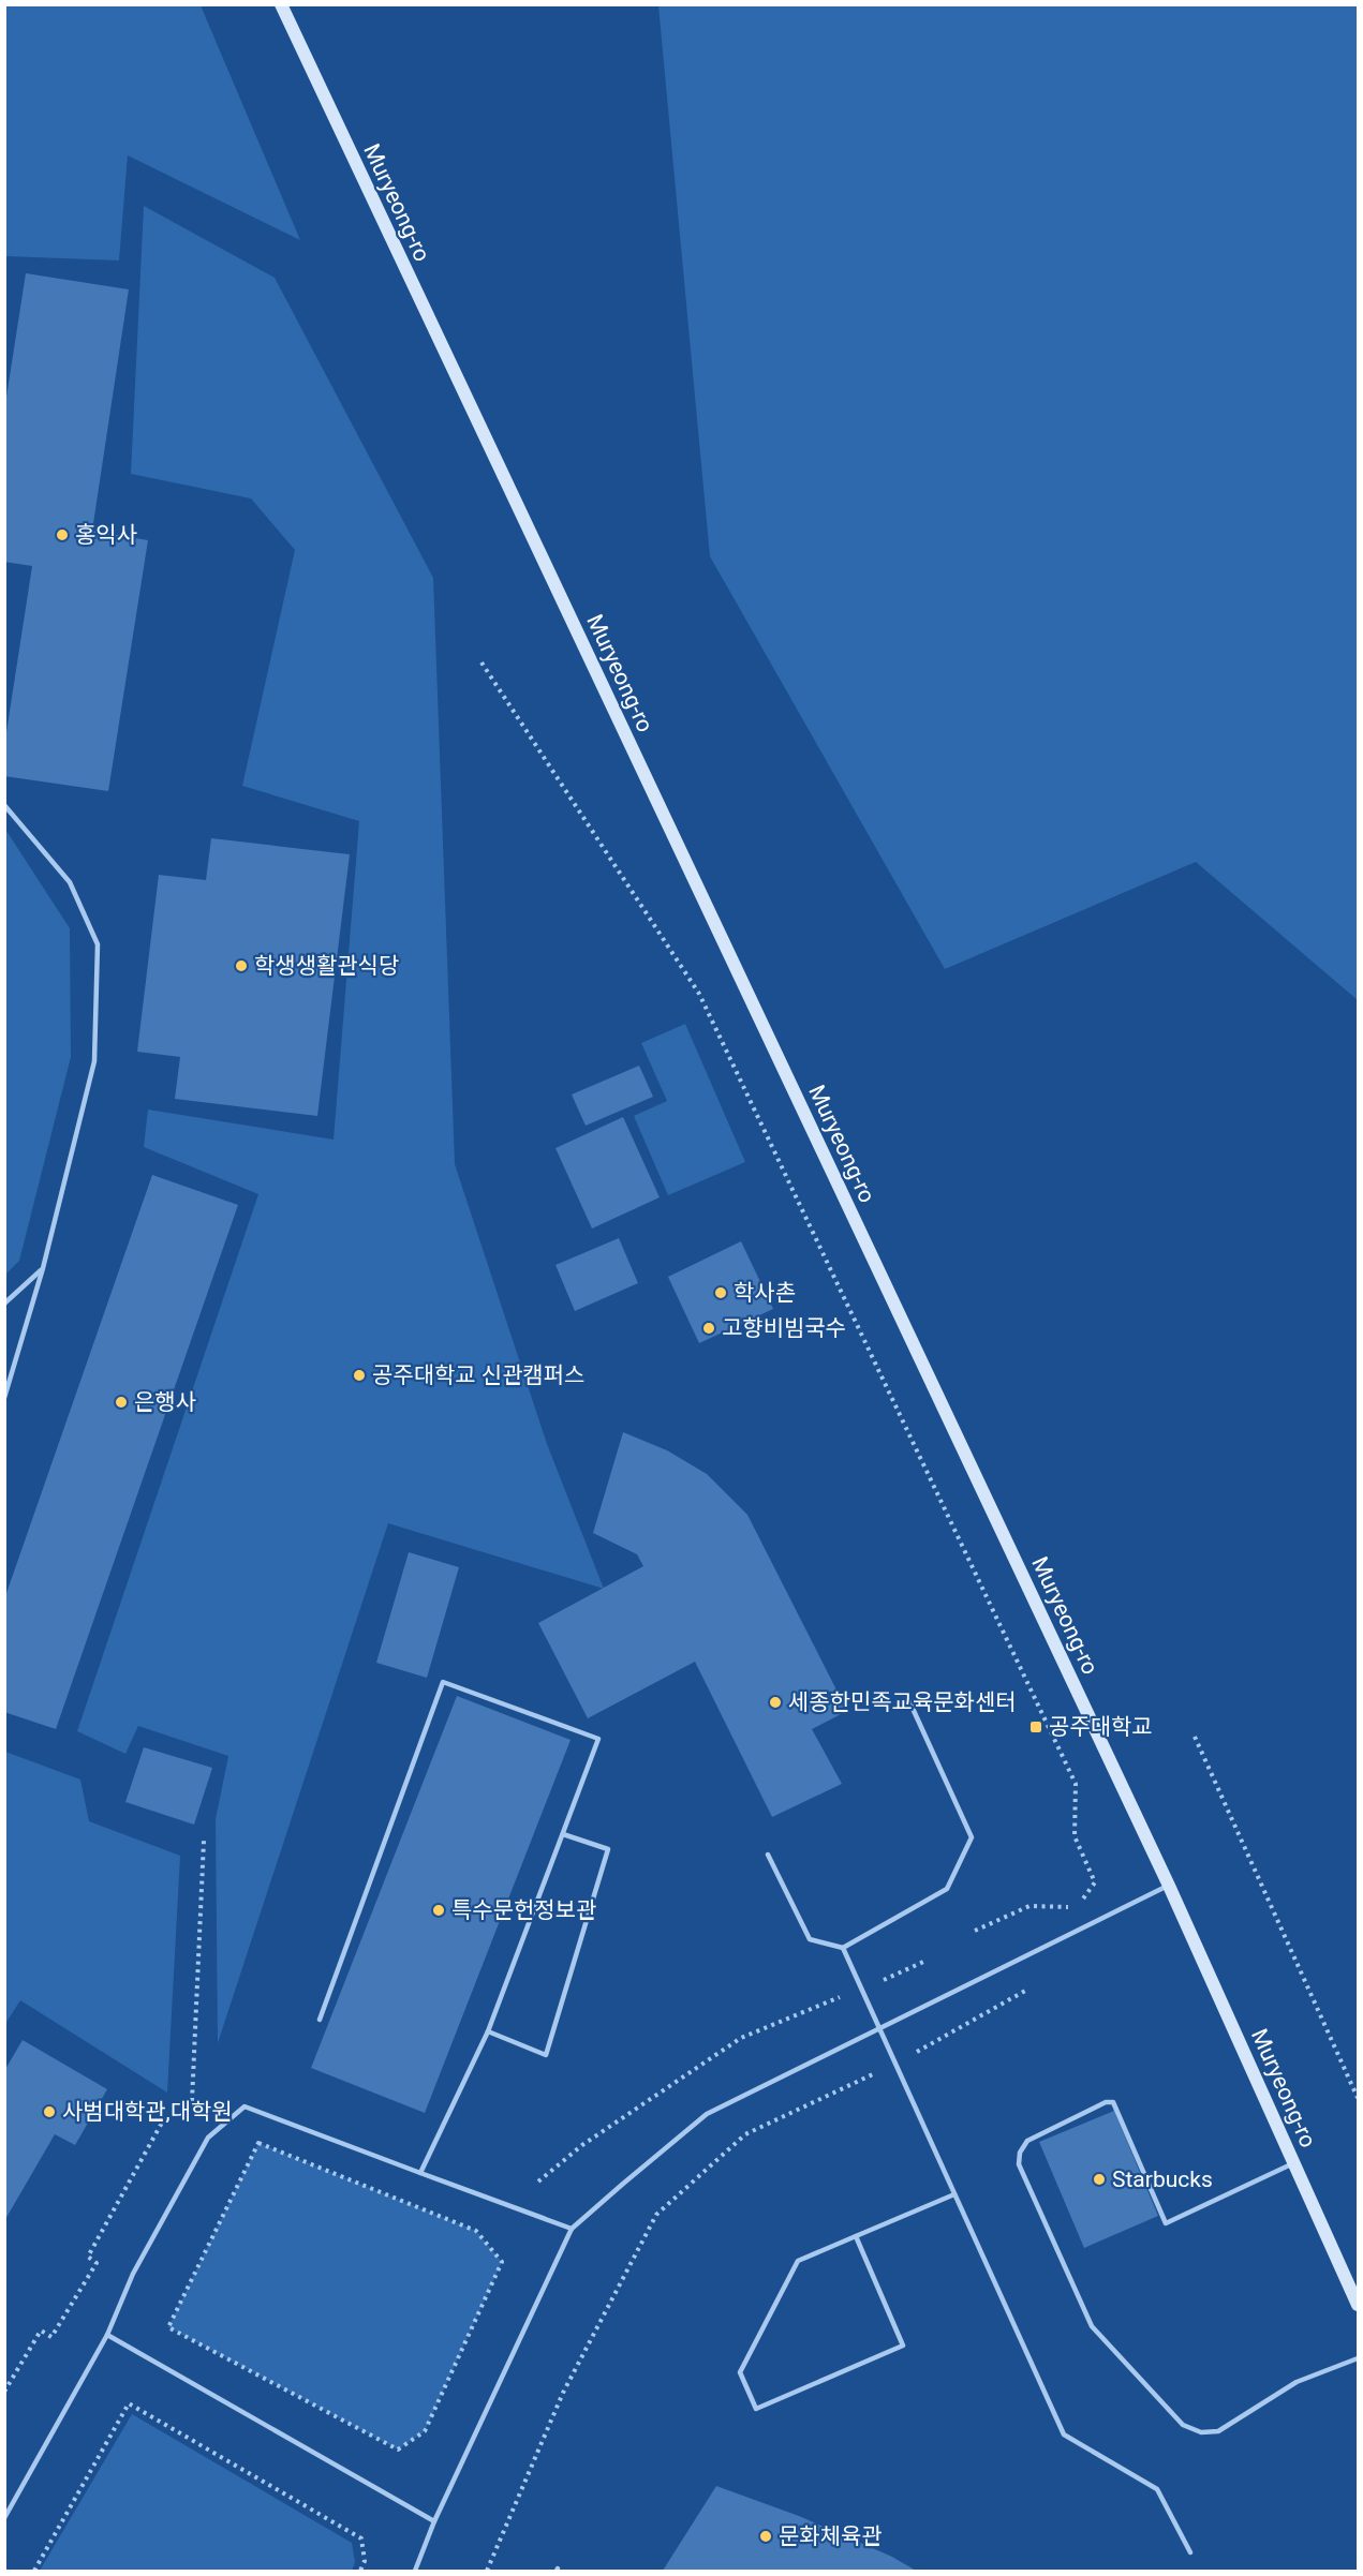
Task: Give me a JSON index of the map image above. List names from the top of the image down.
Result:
{
  "streets": {
    "main road": ["Muryeong-ro"]
  },
  "places": {
    "other": [
      "홍익사",
      "학생생활관식당",
      "학사촌",
      "고향비빔국수",
      "공주대학교 신관캠퍼스",
      "은행사",
      "세종한민족교육문화센터",
      "특수문헌정보관",
      "사범대학관,대학원",
      "Starbucks",
      "문화체육관"
    ],
    "transit": ["공주대학교"]
  }
}
